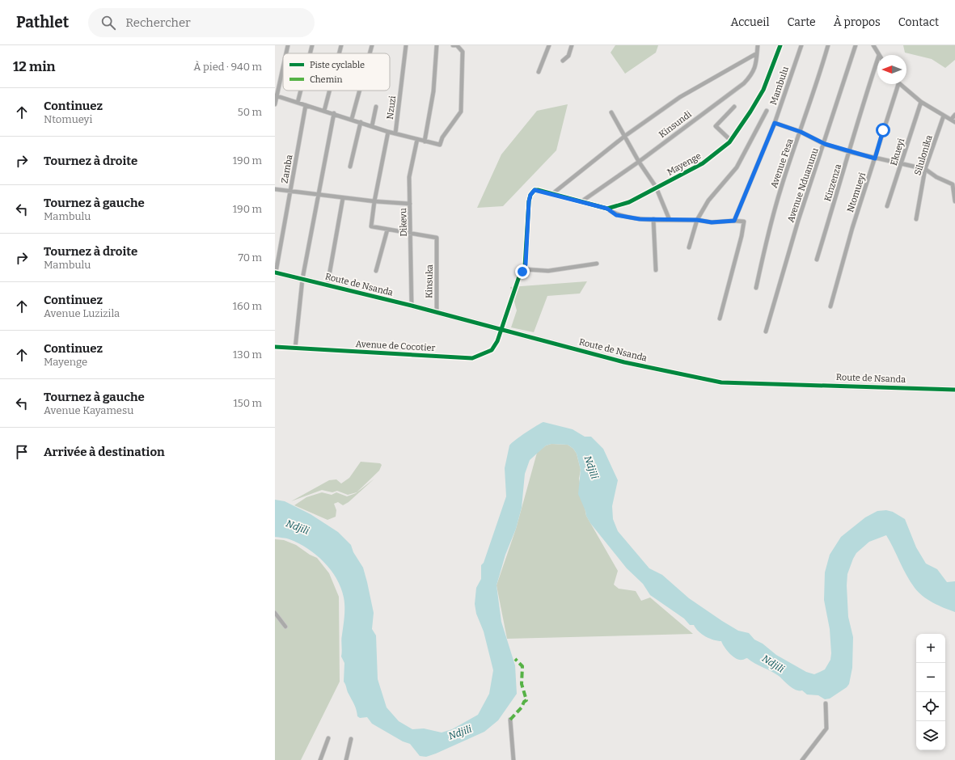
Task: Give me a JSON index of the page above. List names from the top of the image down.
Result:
{
  "streets": {
    "street": [
      "Mambulu",
      "Nzuzi",
      "Kinsundi",
      "Ekueyi",
      "Silulonika",
      "Avenue Fesa",
      "Mayenge",
      "Zamba",
      "Kinzenza",
      "Avenue Nduanunu",
      "Ntomueyi",
      "Dikevu",
      "Kinsuka",
      "Route de Nsanda",
      "Avenue de Cocotier"
    ]
  },
  "crossings": [
    ["Zamba", "Route de Nsanda"],
    ["Dikevu", "Kinsuka"],
    ["Dikevu", "Route de Nsanda"],
    ["Kinsuka", "Route de Nsanda"],
    ["Route de Nsanda", "Avenue de Cocotier"]
  ],
  "water": ["Ndjili"],
  "legend": ["Piste cyclable", "Chemin"],
  "north": "left",
  "page": {
    "header": "Pathlet",
    "search": "Rechercher",
    "nav": [
      "Accueil",
      "Carte",
      "À propos",
      "Contact"
    ],
    "heading": ["12 min", "À pied · 940 m"],
    "list": [
      ["Continuez", "Ntomueyi", "50 m"],
      ["Tournez à droite", "190 m"],
      ["Tournez à gauche", "Mambulu", "190 m"],
      ["Tournez à droite", "Mambulu", "70 m"],
      ["Continuez", "Avenue Luzizila", "160 m"],
      ["Continuez", "Mayenge", "130 m"],
      ["Tournez à gauche", "Avenue Kayamesu", "150 m"],
      "Arrivée à destination"
    ],
    "map_buttons": ["+", "−"]
  }
}
